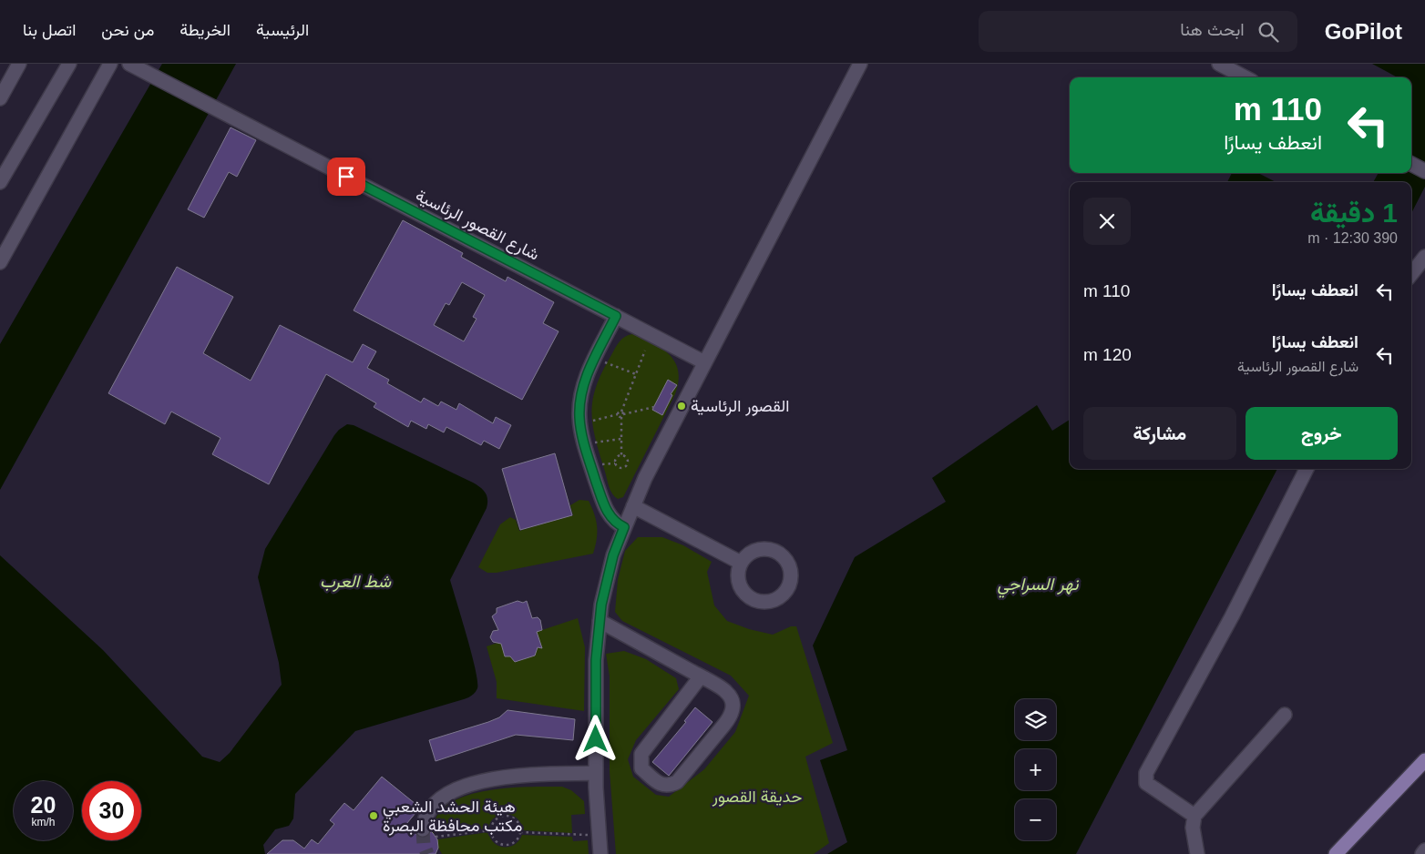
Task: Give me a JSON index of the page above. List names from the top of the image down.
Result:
{
  "streets": {
    "street": ["شارع القصور الرئاسية"]
  },
  "water": ["شط العرب", "نهر السراجي"],
  "parks": ["حديقة القصور"],
  "places": ["القصور الرئاسية", "هيئة الحشد الشعبي مكتب محافظة البصرة"],
  "page": {
    "header": "GoPilot",
    "search": "ابحث هنا",
    "nav": [
      "الرئيسية",
      "الخريطة",
      "من نحن",
      "اتصل بنا"
    ],
    "turn": ["110 m", "انعطف يسارًا"],
    "heading": ["1 دقيقة", "390 m · 12:30"],
    "list": [
      {
        "name": "انعطف يسارًا",
        "value": "110 m"
      },
      {
        "name": "انعطف يسارًا",
        "note": "شارع القصور الرئاسية",
        "value": "120 m"
      }
    ],
    "buttons": ["خروج", "مشاركة"],
    "map_buttons": ["+", "−"],
    "speed": "20 km/h",
    "limit": "30"
  }
}
